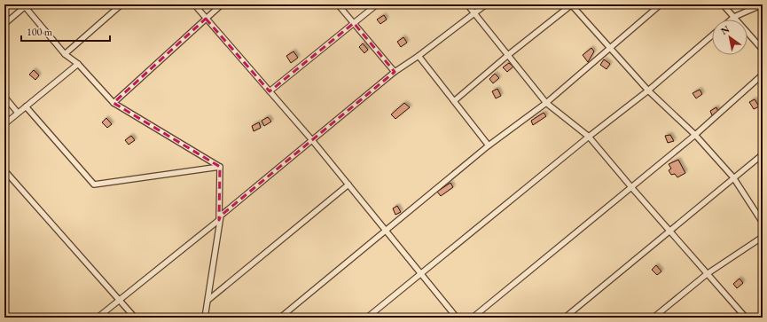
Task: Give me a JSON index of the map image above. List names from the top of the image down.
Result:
{
  "scale_bar": "100 m",
  "north": "top left"
}
